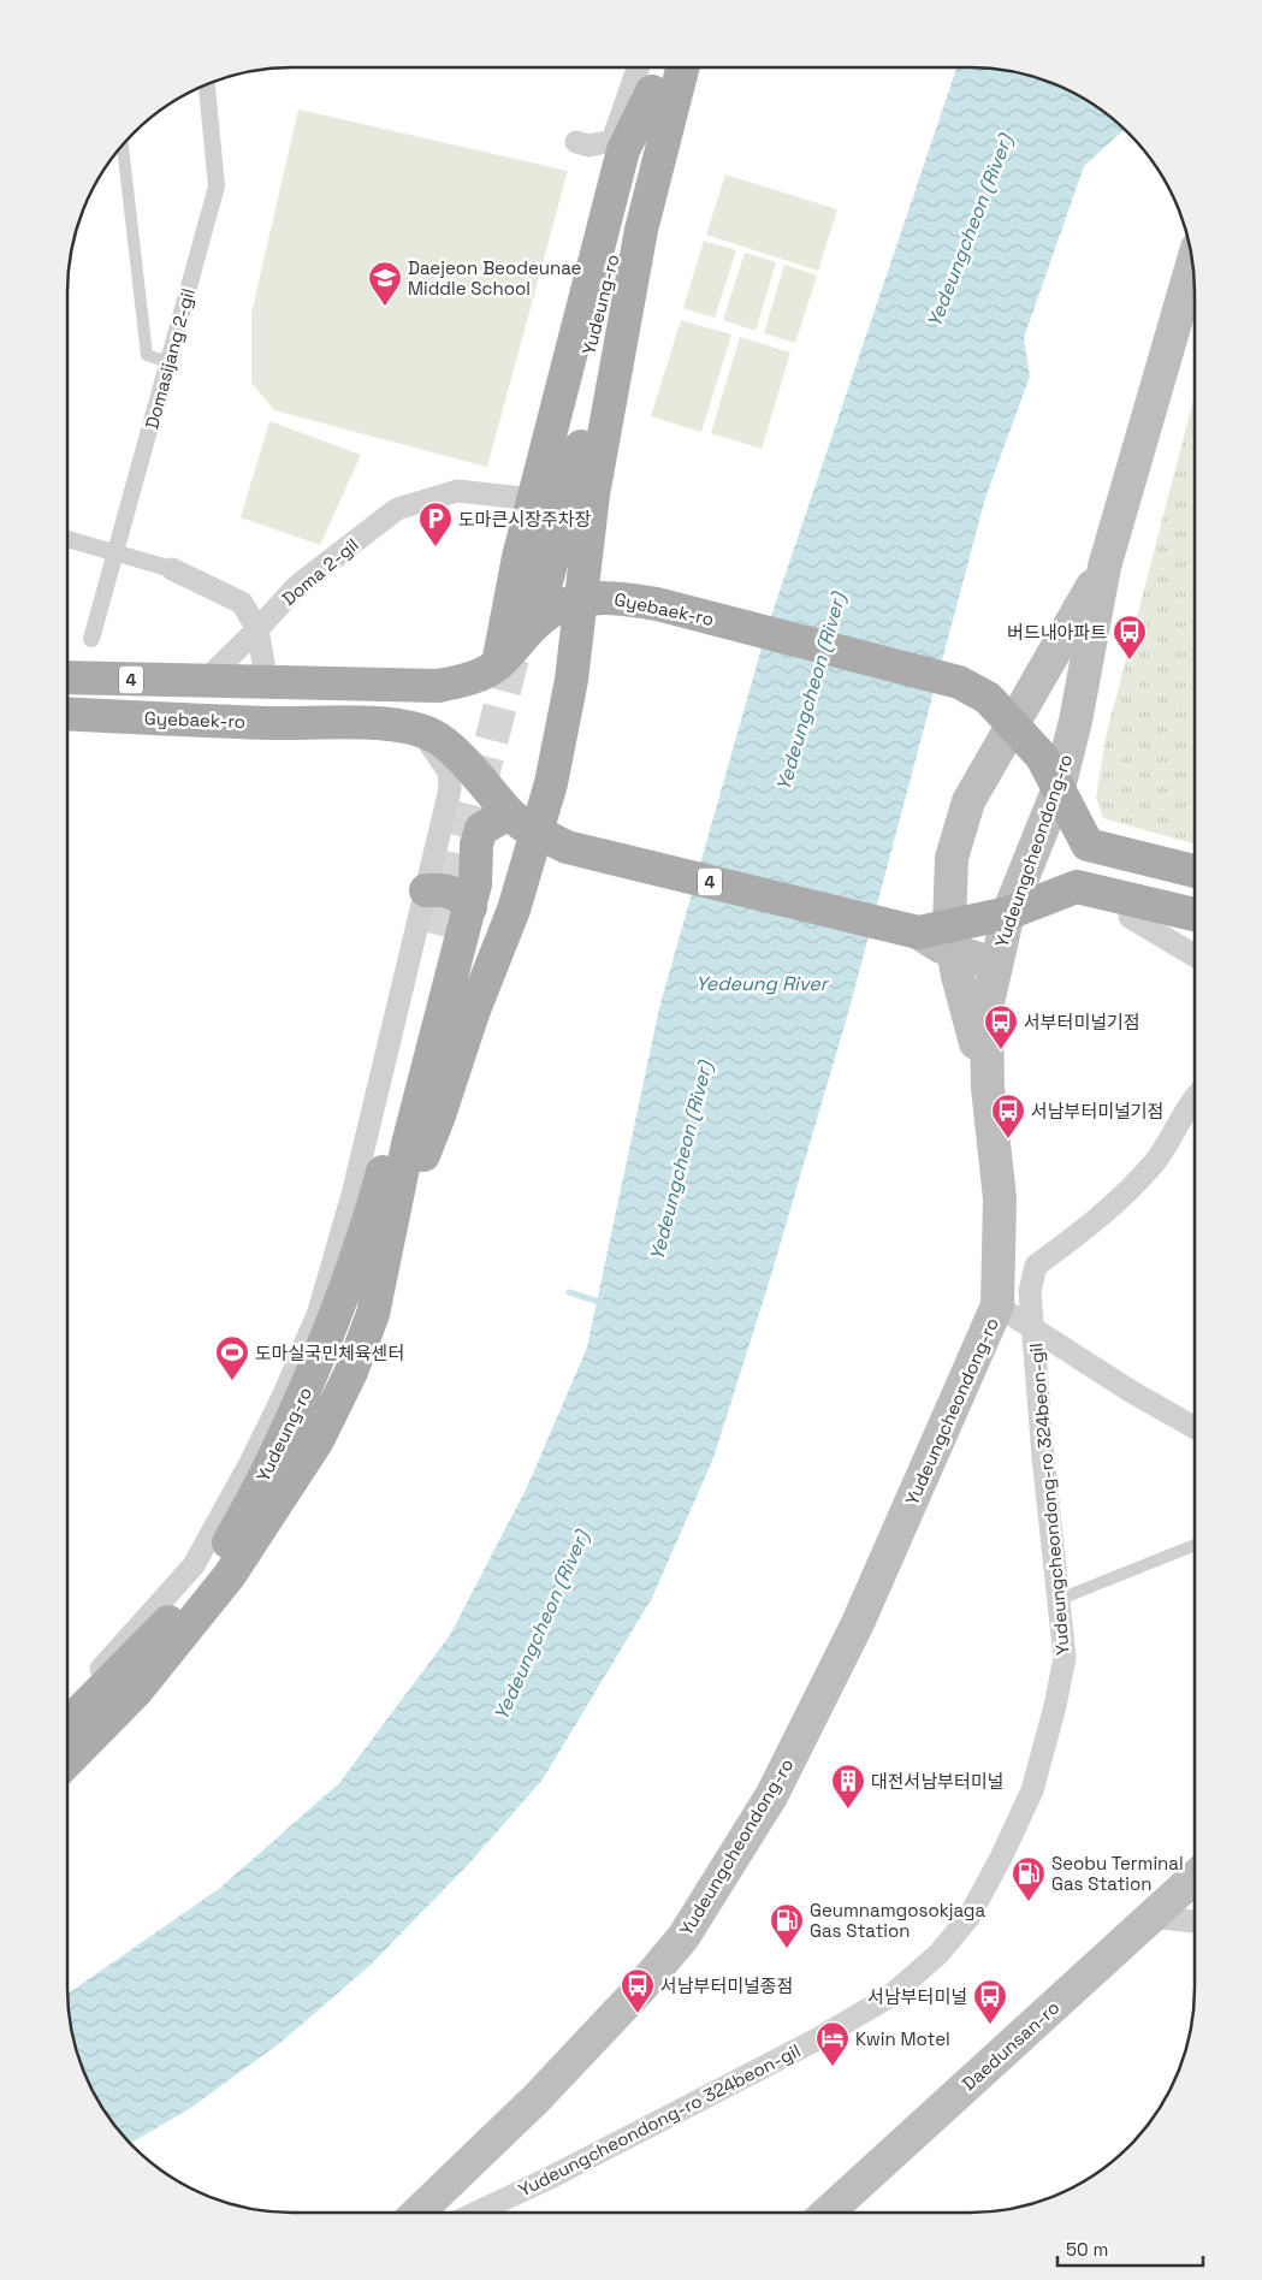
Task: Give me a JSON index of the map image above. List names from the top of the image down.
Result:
{
  "streets": {
    "main road": [
      "Yudeung-ro",
      "Gyebaek-ro",
      "4",
      "Yudeungcheondong-ro",
      "Daedunsan-ro"
    ],
    "street": ["Domasijang 2-gil", "Doma 2-gil", "Yudeungcheondong-ro 324beon-gil"]
  },
  "crossings": [
    ["Yudeung-ro", "Gyebaek-ro"],
    ["Doma 2-gil", "Gyebaek-ro"],
    ["Gyebaek-ro", "Yudeungcheondong-ro"]
  ],
  "water": ["Yedeungcheon (River)", "Yedeung River"],
  "places": {
    "school or university": ["Daejeon Beodeunae Middle School"],
    "parking": ["도마큰시장주차장"],
    "bus stop": [
      "버드내아파트",
      "서부터미널기점",
      "서남부터미널기점",
      "서남부터미널종점",
      "서남부터미널"
    ],
    "sports": ["도마실국민체육센터"],
    "building": ["대전서남부터미널"],
    "fuel station": ["Seobu Terminal Gas Station", "Geumnamgosokjaga Gas Station"],
    "hotel": ["Kwin Motel"]
  },
  "scale_bar": "50 m"
}
